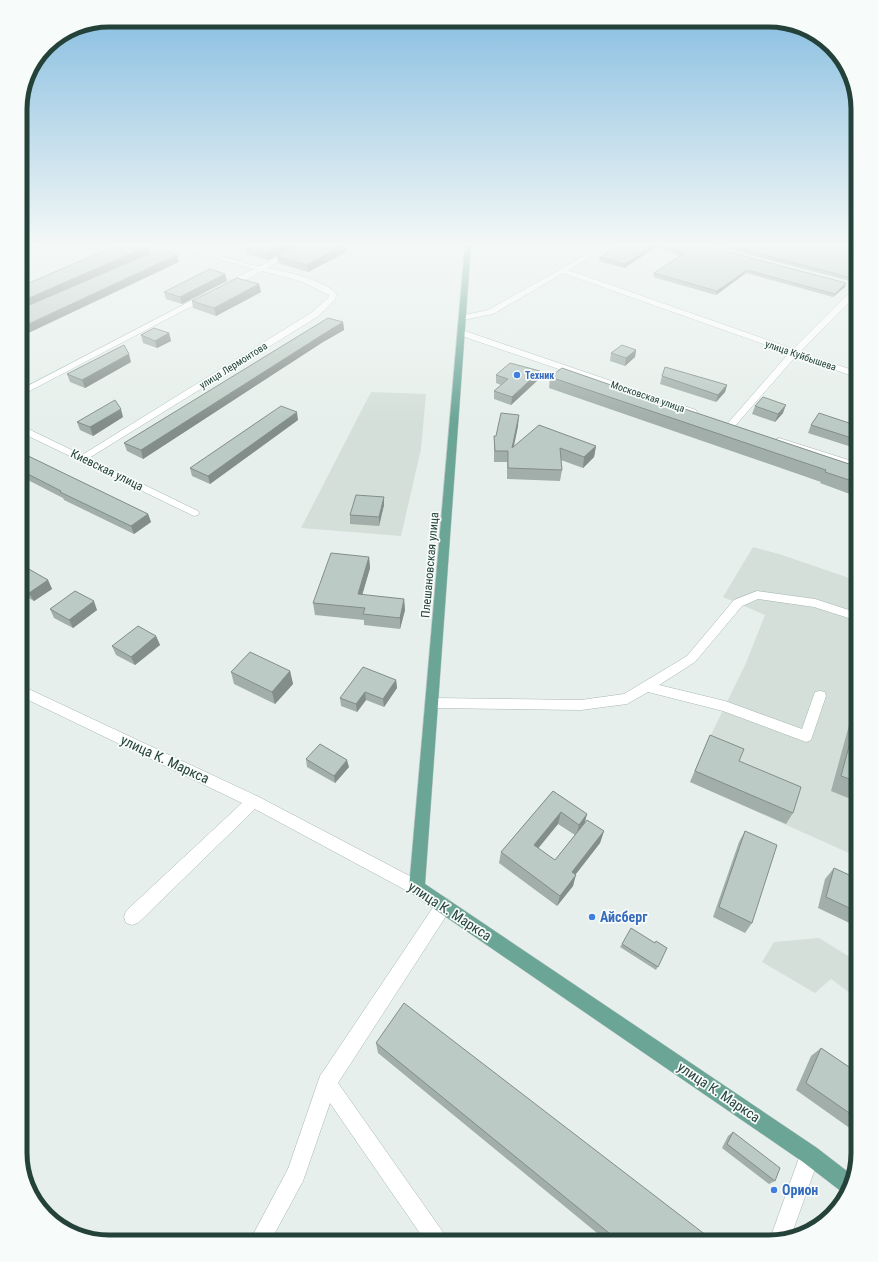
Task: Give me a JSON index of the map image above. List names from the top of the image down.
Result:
{
  "streets": {
    "main road": ["Плешановская улица", "улица К. Маркса"],
    "street": [
      "улица Куйбышева",
      "улица Лермонтова",
      "Московская улица",
      "Киевская улица"
    ]
  },
  "crossings": [
    ["улица Лермонтова", "Киевская улица"],
    ["Московская улица", "Плешановская улица"],
    ["Плешановская улица", "улица К. Маркса"]
  ],
  "places": ["Техник", "Айсберг", "Орион"]
}
